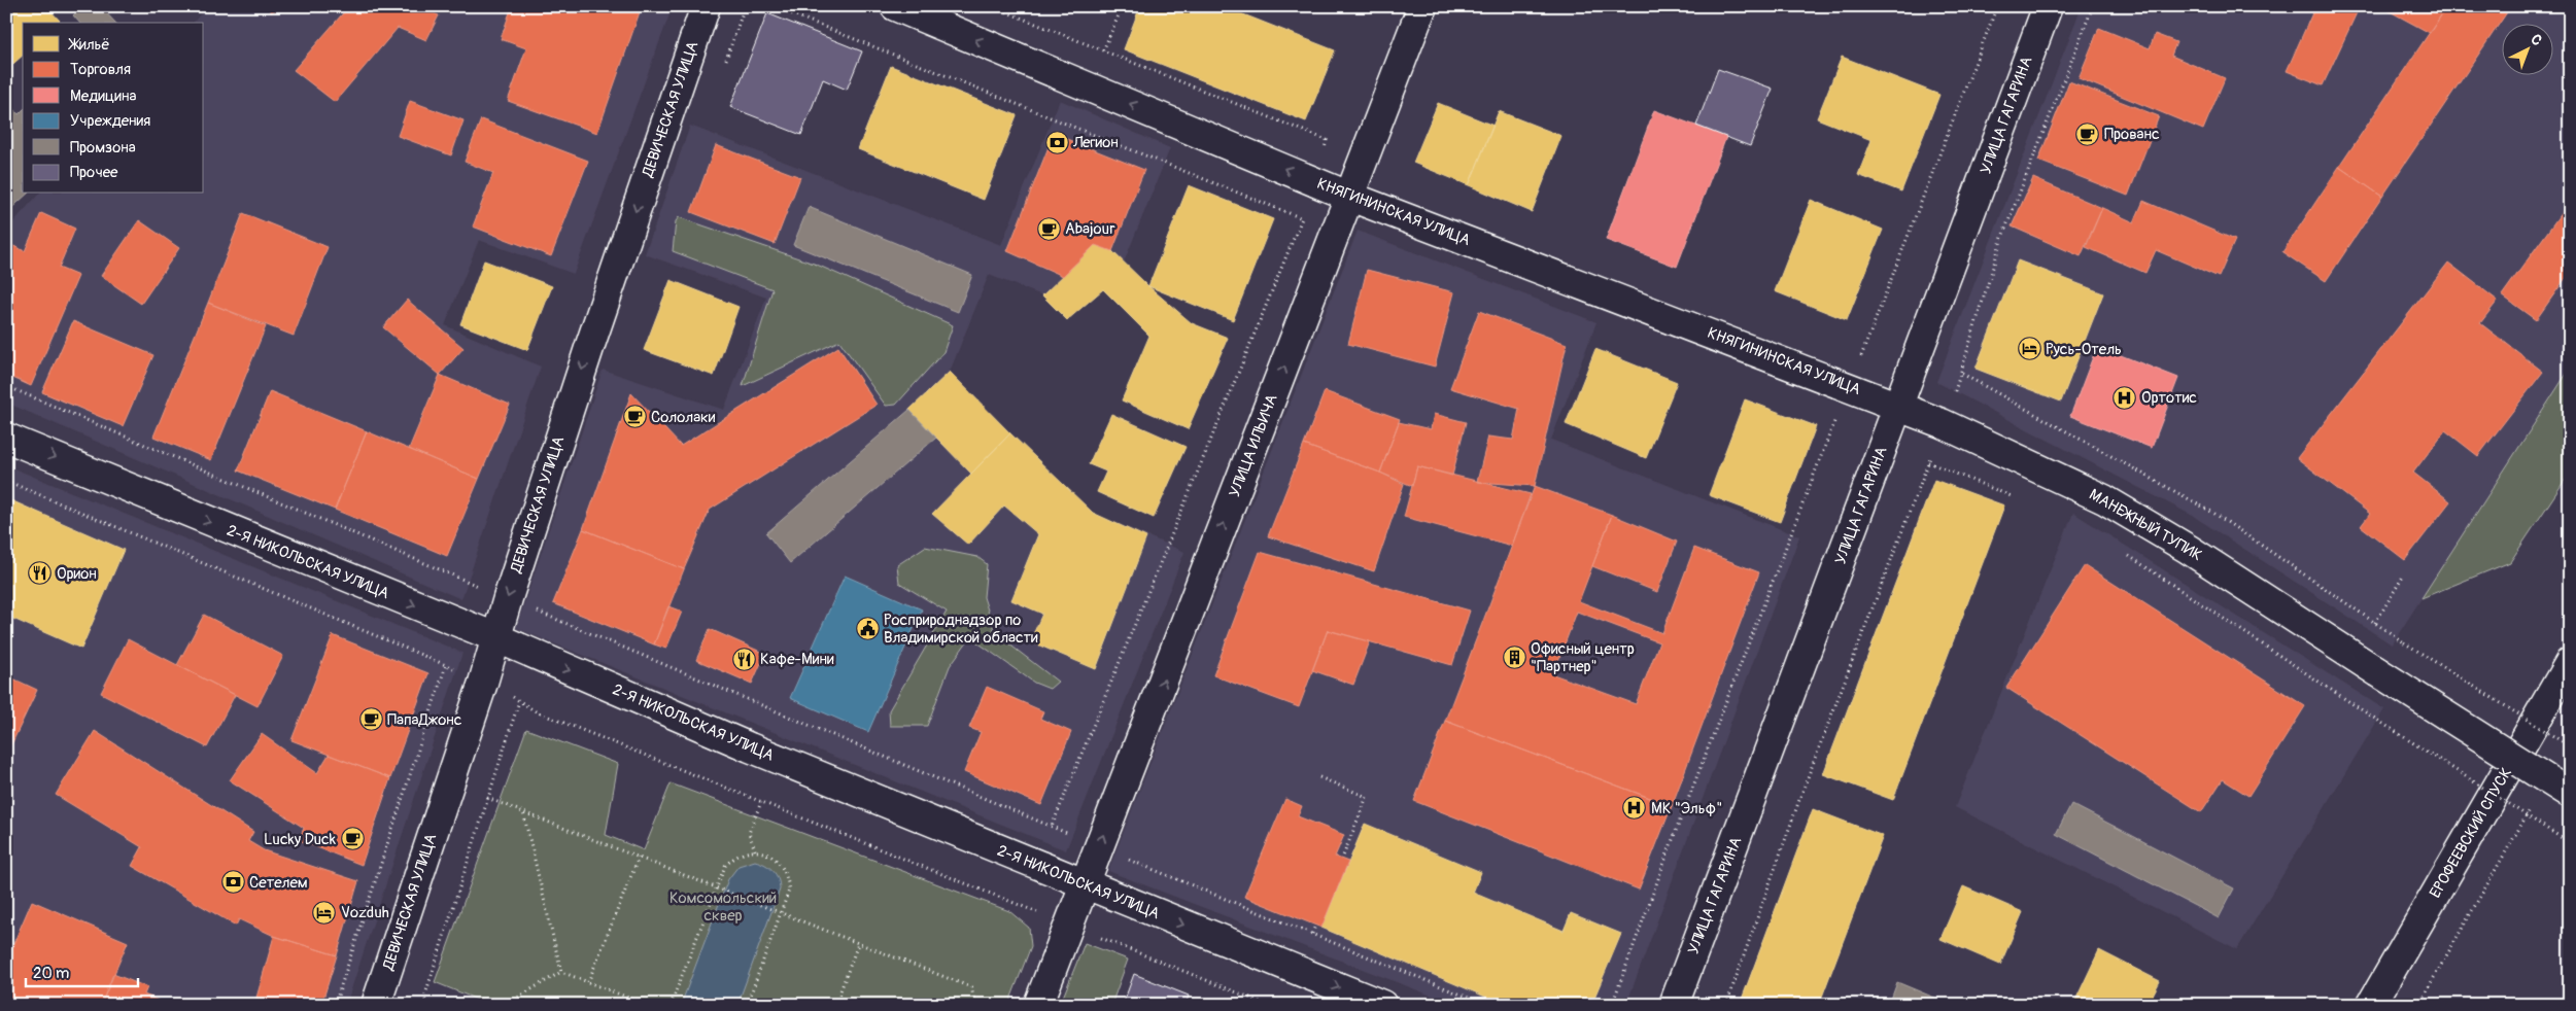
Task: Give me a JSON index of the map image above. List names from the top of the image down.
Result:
{
  "streets": {
    "street": [
      "ДЕВИЧЕСКАЯ УЛИЦА",
      "УЛИЦА ГАГАРИНА",
      "КНЯГИНИНСКАЯ УЛИЦА",
      "УЛИЦА ИЛЬИЧА",
      "МАНЕЖНЫЙ ТУПИК",
      "2-Я НИКОЛЬСКАЯ УЛИЦА",
      "ЕРОФЕЕВСКИЙ СПУСК"
    ]
  },
  "crossings": [
    ["ДЕВИЧЕСКАЯ УЛИЦА", "2-Я НИКОЛЬСКАЯ УЛИЦА"],
    ["УЛИЦА ГАГАРИНА", "КНЯГИНИНСКАЯ УЛИЦА"],
    ["УЛИЦА ГАГАРИНА", "МАНЕЖНЫЙ ТУПИК"],
    ["КНЯГИНИНСКАЯ УЛИЦА", "УЛИЦА ИЛЬИЧА"],
    ["КНЯГИНИНСКАЯ УЛИЦА", "МАНЕЖНЫЙ ТУПИК"],
    ["УЛИЦА ИЛЬИЧА", "2-Я НИКОЛЬСКАЯ УЛИЦА"]
  ],
  "one_way": [
    "ДЕВИЧЕСКАЯ УЛИЦА",
    "КНЯГИНИНСКАЯ УЛИЦА",
    "УЛИЦА ИЛЬИЧА",
    "2-Я НИКОЛЬСКАЯ УЛИЦА"
  ],
  "parks": ["Комсомольский сквер"],
  "places": {
    "cafe": [
      "Прованс",
      "Abajour",
      "Сололаки",
      "ПапаДжонс",
      "Lucky Duck"
    ],
    "bank": ["Легион", "Сетелем"],
    "hotel": ["Русь-Отель", "Vozduh"],
    "hospital": ["Ортотис", "МК \"Эльф\""],
    "restaurant": ["Орион", "Кафе-Мини"],
    "public building": ["Росприроднадзор по Владимирской области"],
    "building": ["Офисный центр \"Партнер\""]
  },
  "legend": [
    "Жильё",
    "Торговля",
    "Медицина",
    "Учреждения",
    "Промзона",
    "Прочее"
  ],
  "scale_bar": "20 m",
  "north": "top right"
}
